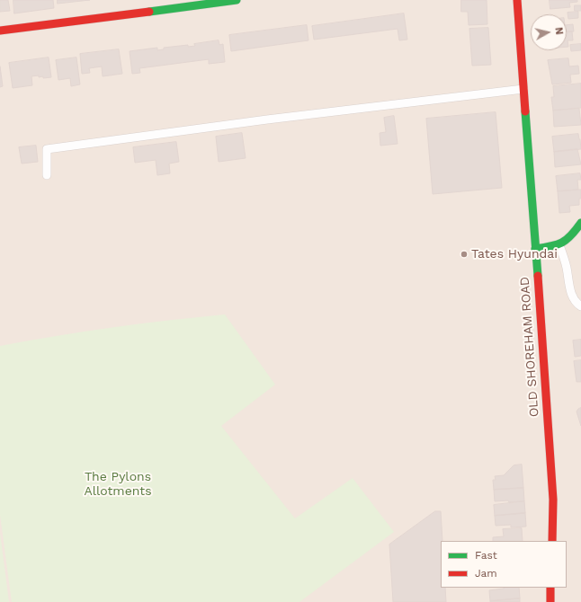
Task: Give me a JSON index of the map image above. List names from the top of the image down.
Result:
{
  "streets": {
    "main road": ["OLD SHOREHAM ROAD"]
  },
  "parks": ["The Pylons Allotments"],
  "places": ["Tates Hyundai"],
  "legend": ["Fast", "Jam"],
  "north": "right"
}
